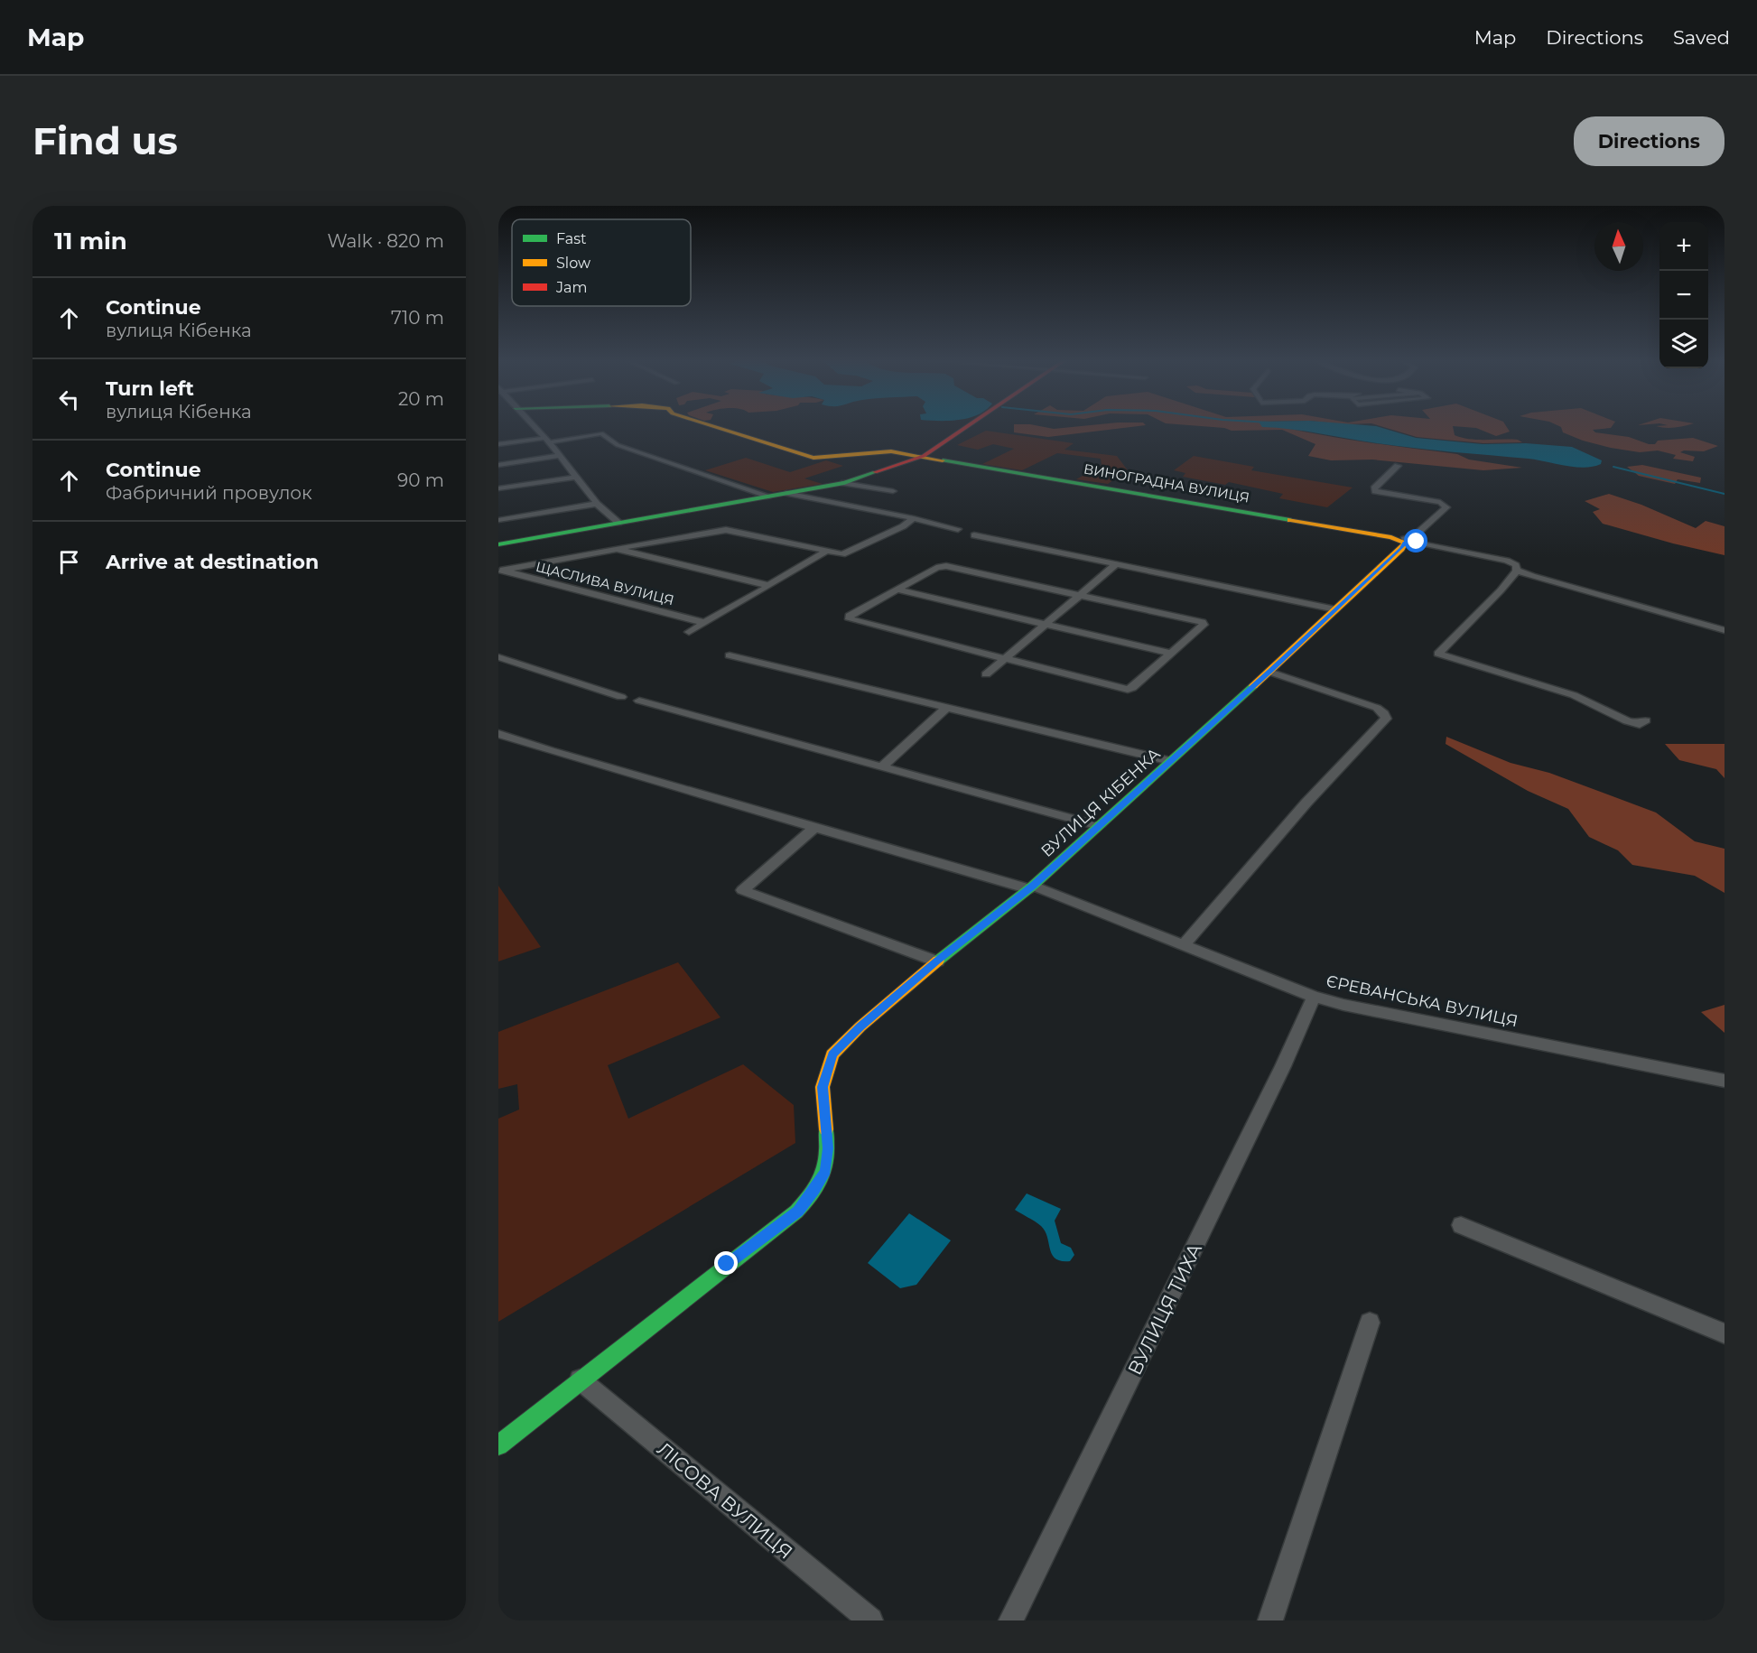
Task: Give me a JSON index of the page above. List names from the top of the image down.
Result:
{
  "streets": {
    "street": [
      "ВИНОГРАДНА ВУЛИЦЯ",
      "ЩАСЛИВА ВУЛИЦЯ",
      "ВУЛИЦЯ КІБЕНКА",
      "ЄРЕВАНСЬКА ВУЛИЦЯ",
      "ВУЛИЦЯ ТИХА",
      "ЛІСОВА ВУЛИЦЯ"
    ]
  },
  "crossings": [
    ["ВИНОГРАДНА ВУЛИЦЯ", "ВУЛИЦЯ КІБЕНКА"],
    ["ВУЛИЦЯ КІБЕНКА", "ЄРЕВАНСЬКА ВУЛИЦЯ"],
    ["ВУЛИЦЯ КІБЕНКА", "ЛІСОВА ВУЛИЦЯ"],
    ["ЄРЕВАНСЬКА ВУЛИЦЯ", "ВУЛИЦЯ ТИХА"]
  ],
  "legend": ["Fast", "Slow", "Jam"],
  "north": "top",
  "page": {
    "header": "Map",
    "nav": ["Map", "Directions", "Saved"],
    "buttons": "Directions",
    "title": "Find us",
    "heading": ["11 min", "Walk · 820 m"],
    "map_buttons": ["+", "−"],
    "list": [
      ["Continue", "вулиця Кібенка", "710 m"],
      ["Turn left", "вулиця Кібенка", "20 m"],
      ["Continue", "Фабричний провулок", "90 m"],
      "Arrive at destination"
    ]
  }
}
